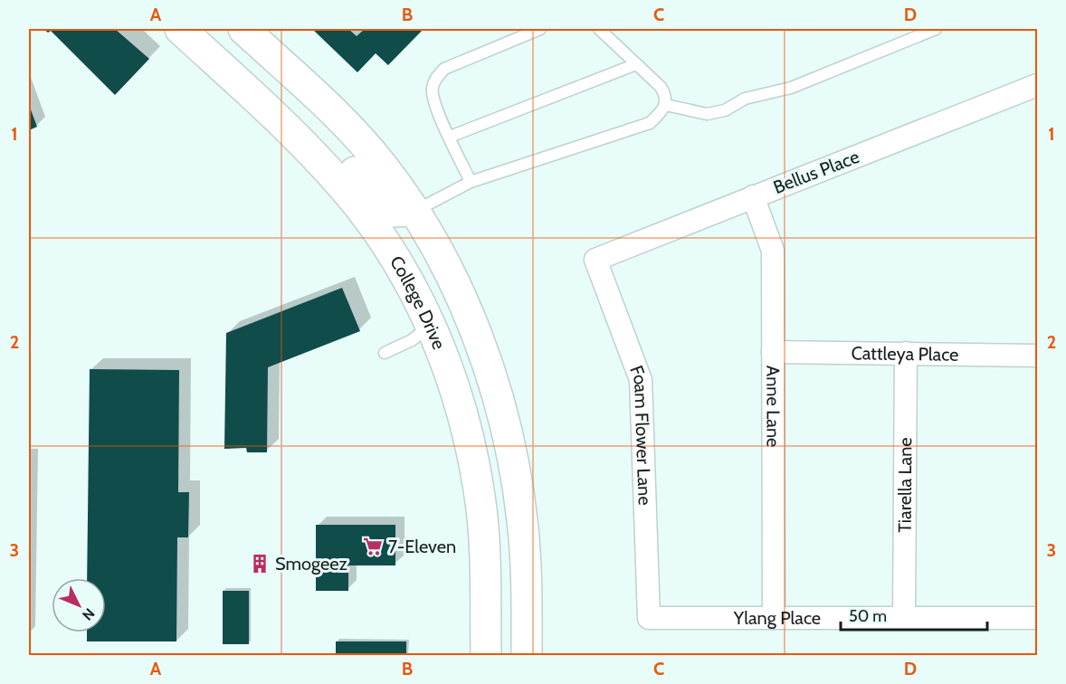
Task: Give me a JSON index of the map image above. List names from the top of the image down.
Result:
{
  "streets": {
    "main road": ["College Drive"],
    "street": [
      "Bellus Place",
      "Cattleya Place",
      "Anne Lane",
      "Foam Flower Lane",
      "Tiarella Lane",
      "Ylang Place"
    ]
  },
  "crossings": [
    ["Bellus Place", "Anne Lane"],
    ["Bellus Place", "Foam Flower Lane"],
    ["Cattleya Place", "Anne Lane"],
    ["Cattleya Place", "Tiarella Lane"],
    ["Anne Lane", "Ylang Place"],
    ["Foam Flower Lane", "Ylang Place"],
    ["Tiarella Lane", "Ylang Place"]
  ],
  "places": {
    "supermarket": ["7-Eleven"],
    "building": ["Smogeez"]
  },
  "scale_bar": "50 m",
  "north": "bottom right",
  "grid": {
    "columns": [
      "A",
      "B",
      "C",
      "D"
    ],
    "rows": ["1", "2", "3"]
  }
}
